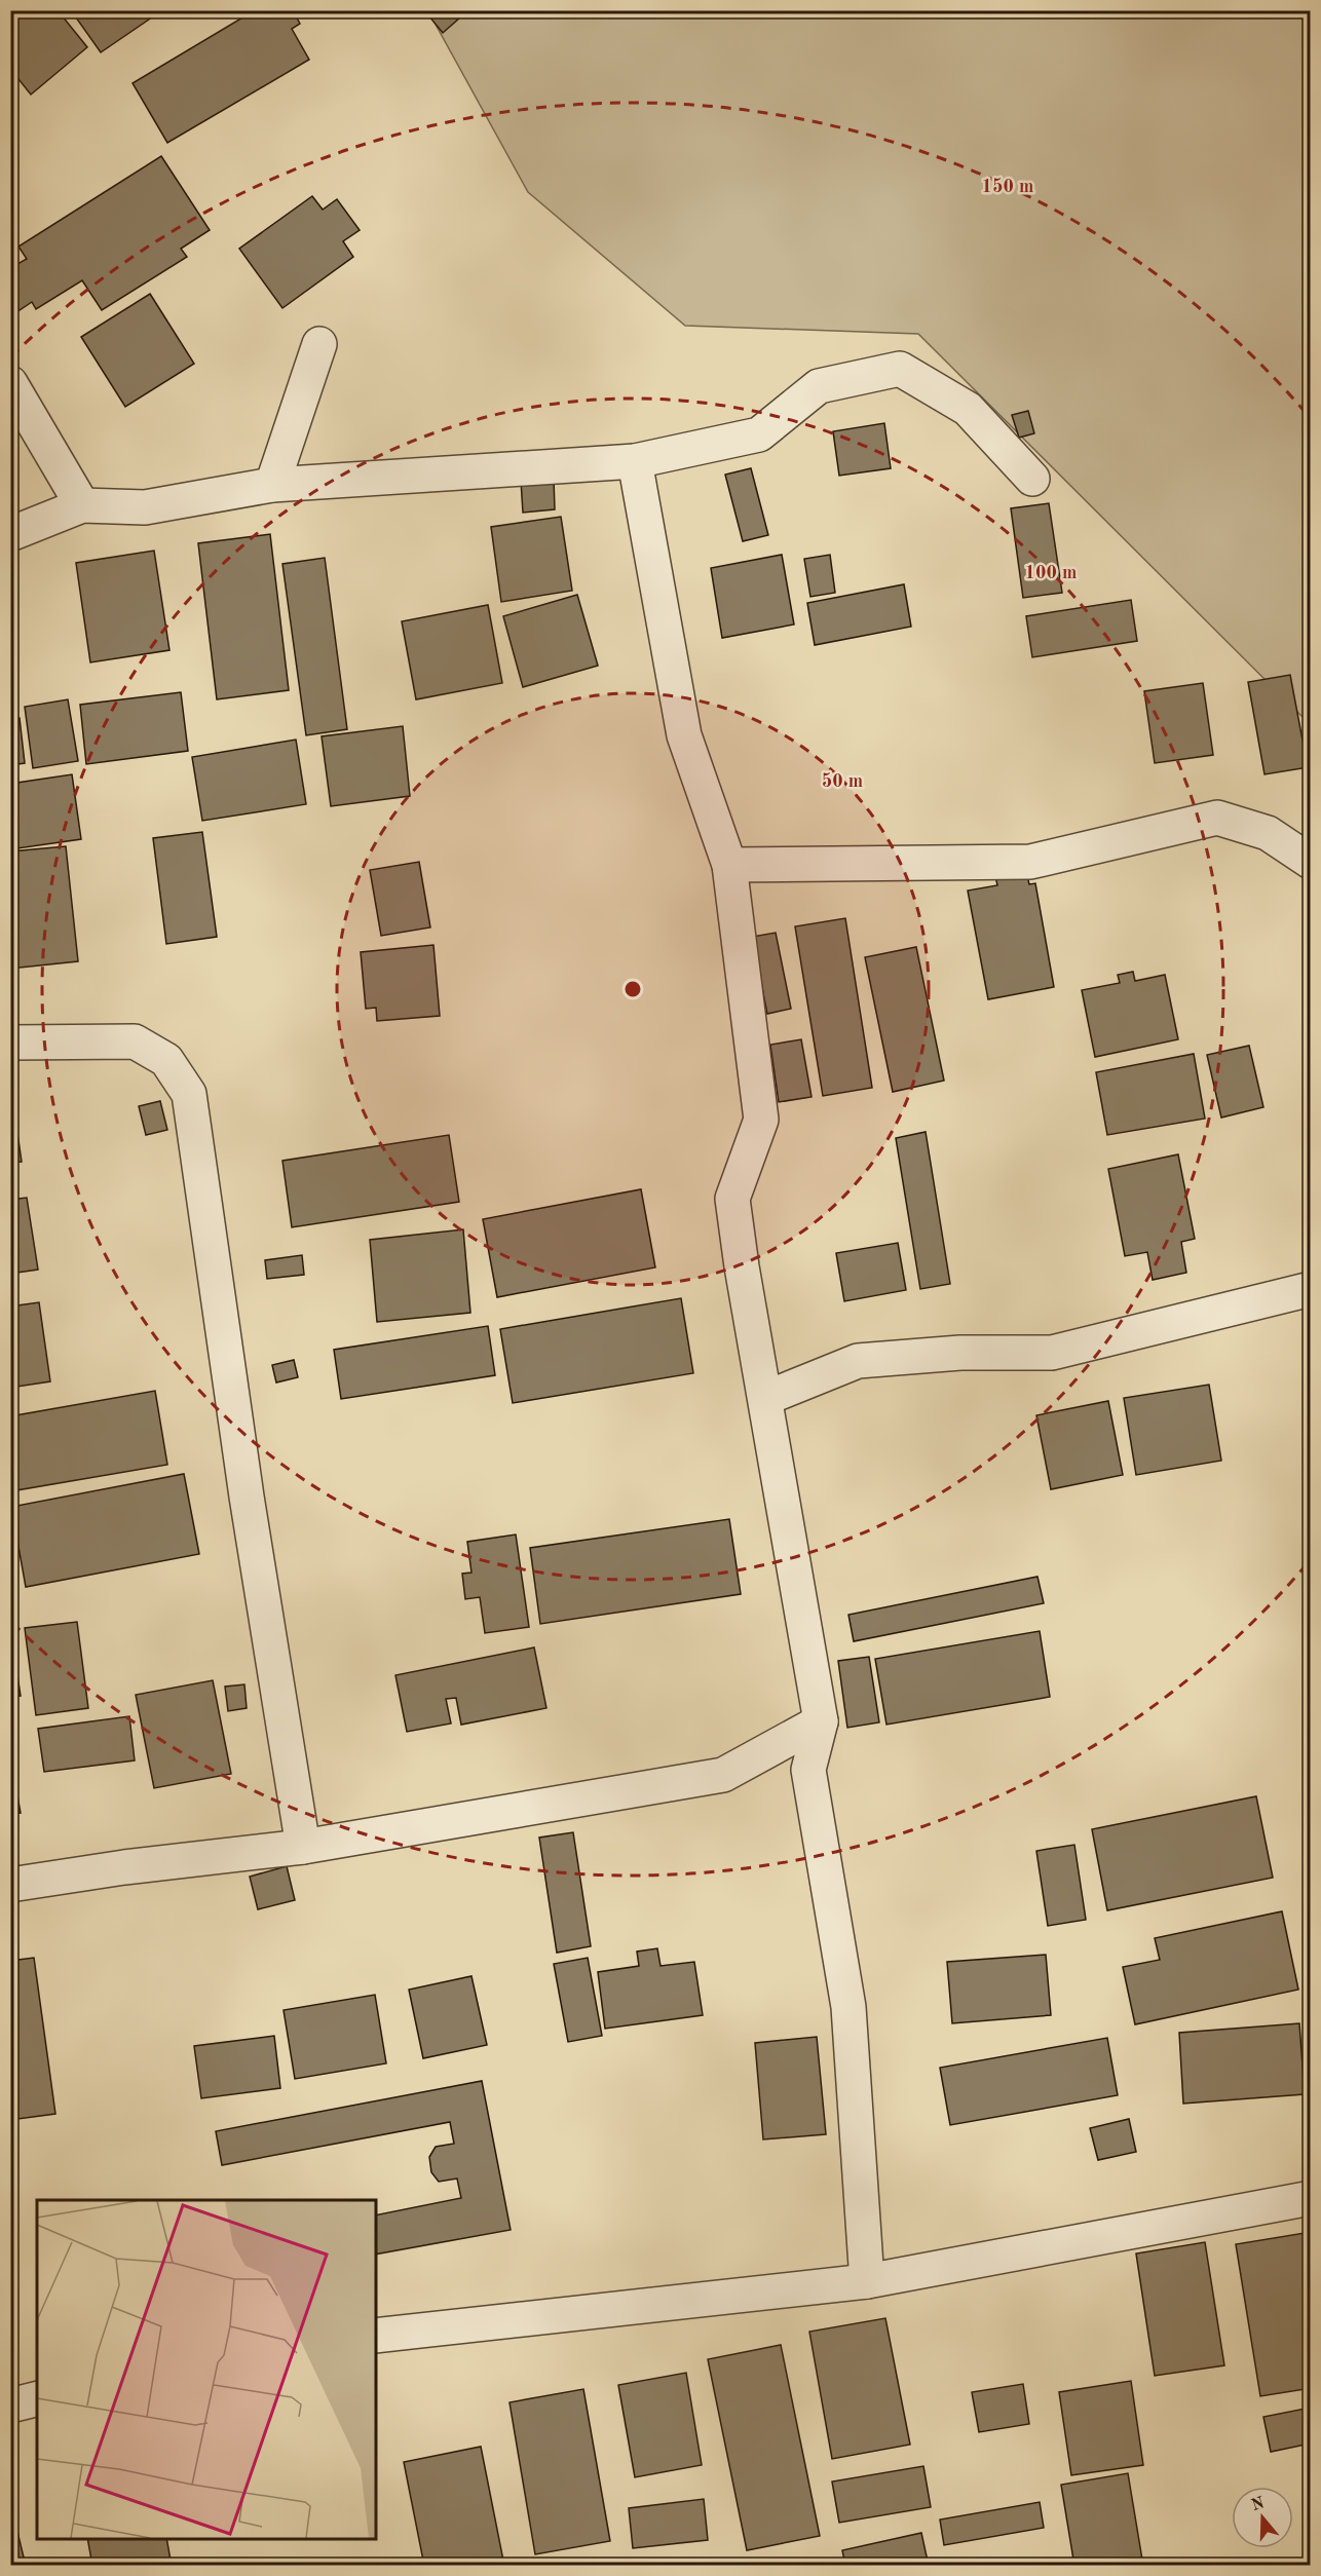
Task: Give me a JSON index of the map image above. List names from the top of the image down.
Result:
{
  "north": "top",
  "rings": ["150 m", "100 m", "50 m"]
}
